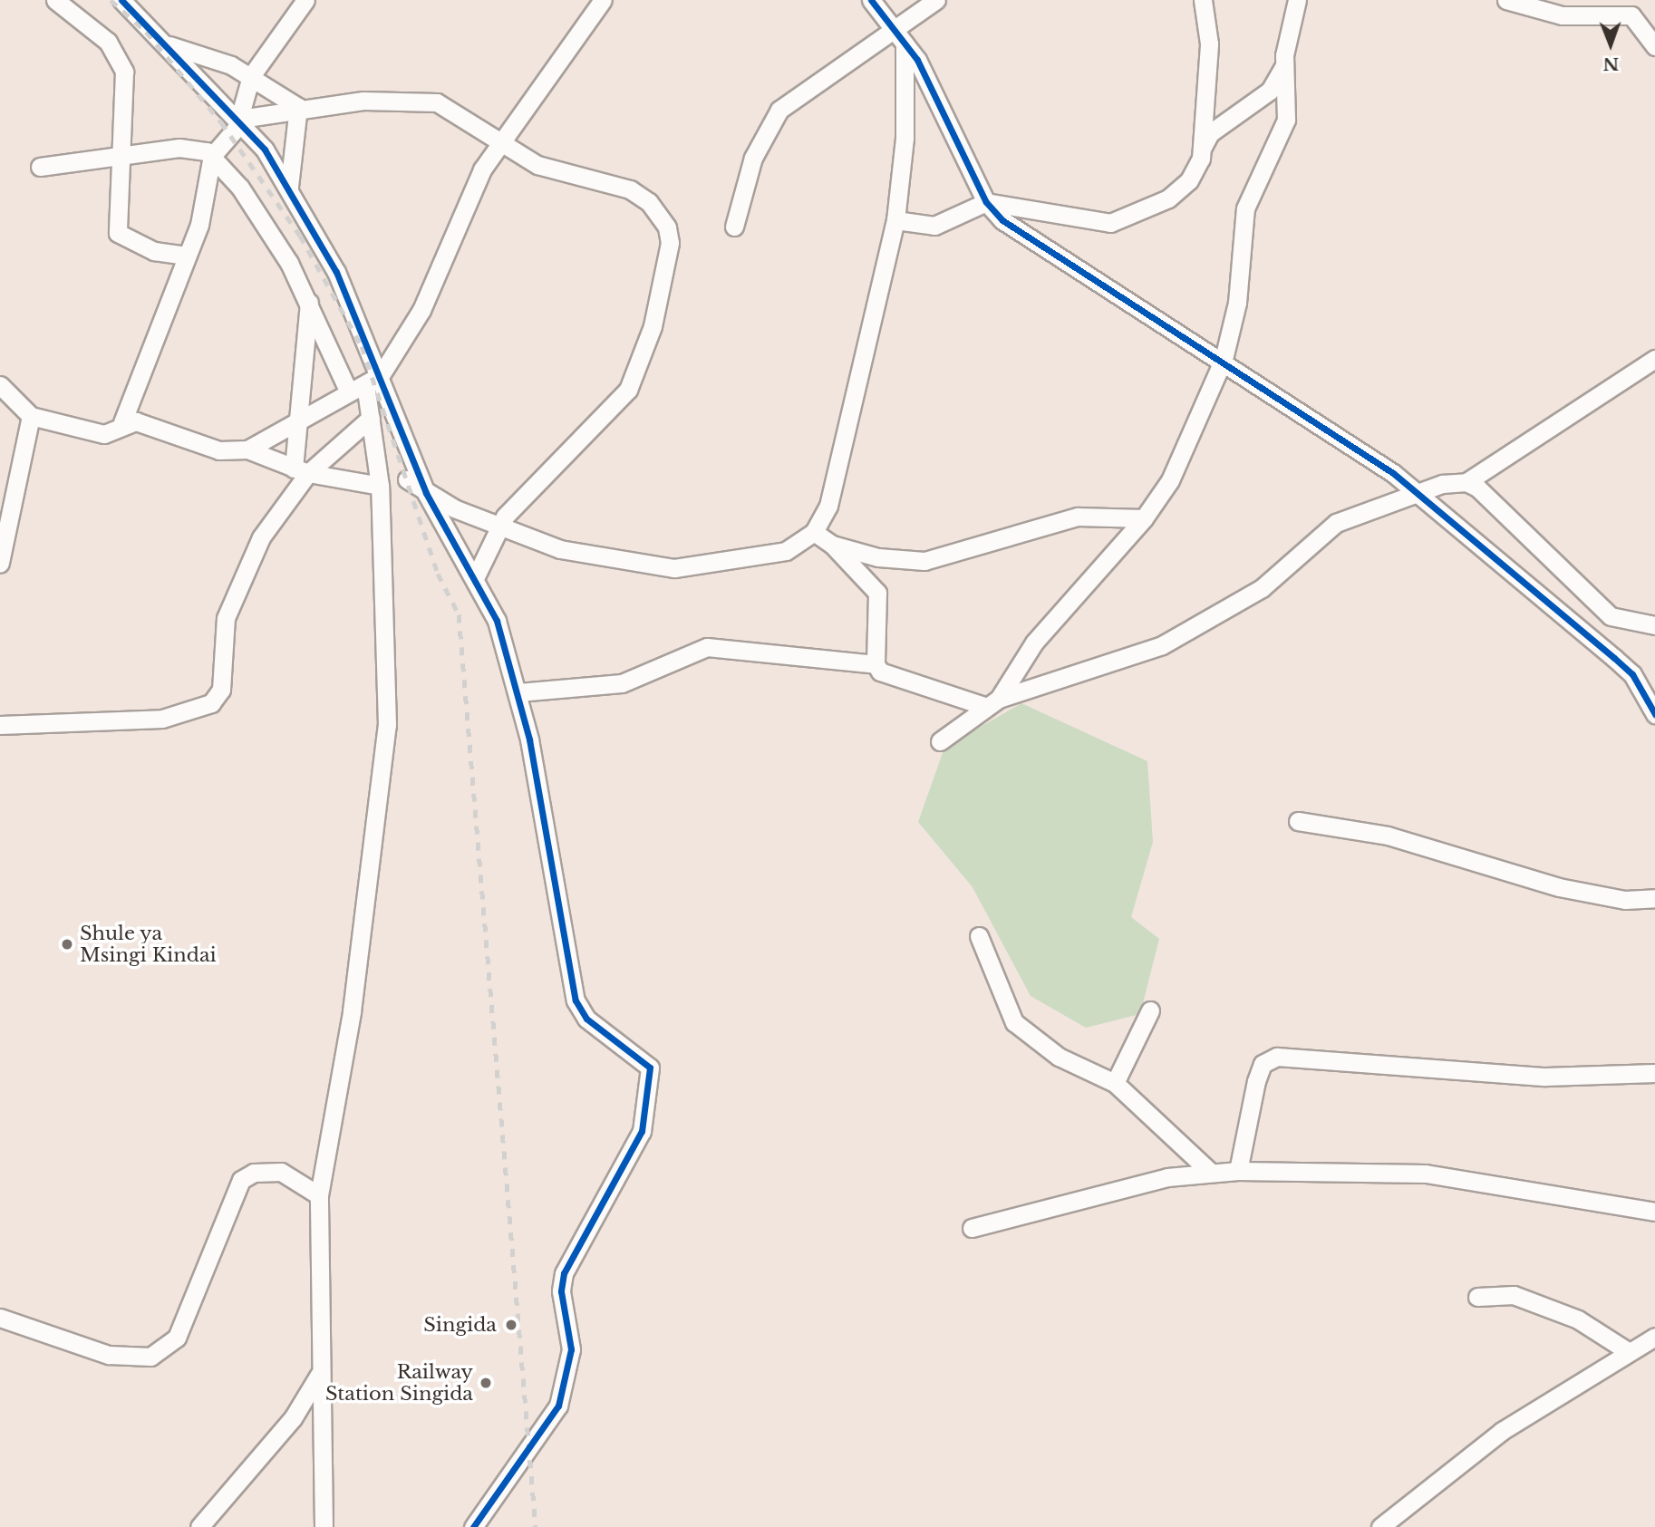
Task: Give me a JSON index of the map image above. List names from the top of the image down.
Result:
{
  "places": ["Shule ya Msingi Kindai", "Singida", "Railway Station Singida"],
  "north": "bottom"
}
